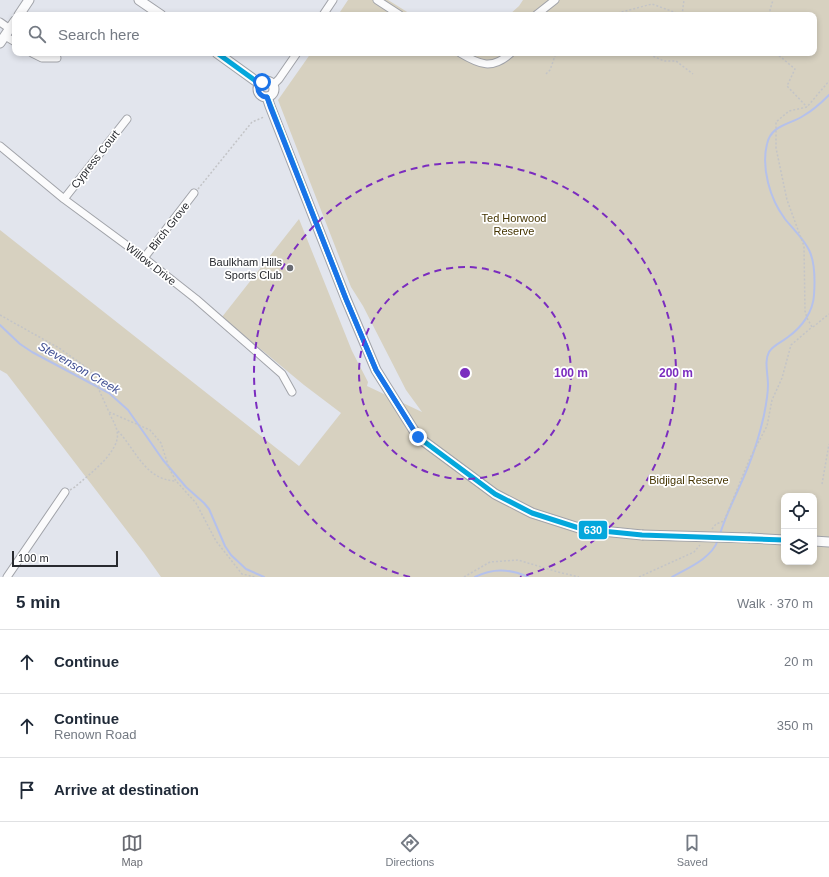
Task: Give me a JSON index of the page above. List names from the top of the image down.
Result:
{
  "streets": {
    "street": ["Cypress Court", "Birch Grove", "Willow Drive"]
  },
  "crossings": [
    ["Cypress Court", "Willow Drive"],
    ["Birch Grove", "Willow Drive"]
  ],
  "water": ["Stevenson Creek"],
  "parks": ["Ted Horwood Reserve", "Bidjigal Reserve"],
  "places": ["Baulkham Hills Sports Club"],
  "lines": ["transit line 630"],
  "scale_bar": "100 m",
  "page": {
    "search": "Search here",
    "scale": "100 m",
    "heading": ["5 min", "Walk · 370 m"],
    "list": [
      ["Continue", "20 m"],
      ["Continue", "Renown Road", "350 m"],
      "Arrive at destination"
    ],
    "nav": ["Map", "Directions", "Saved"]
  },
  "rings": ["100 m", "200 m"]
}
